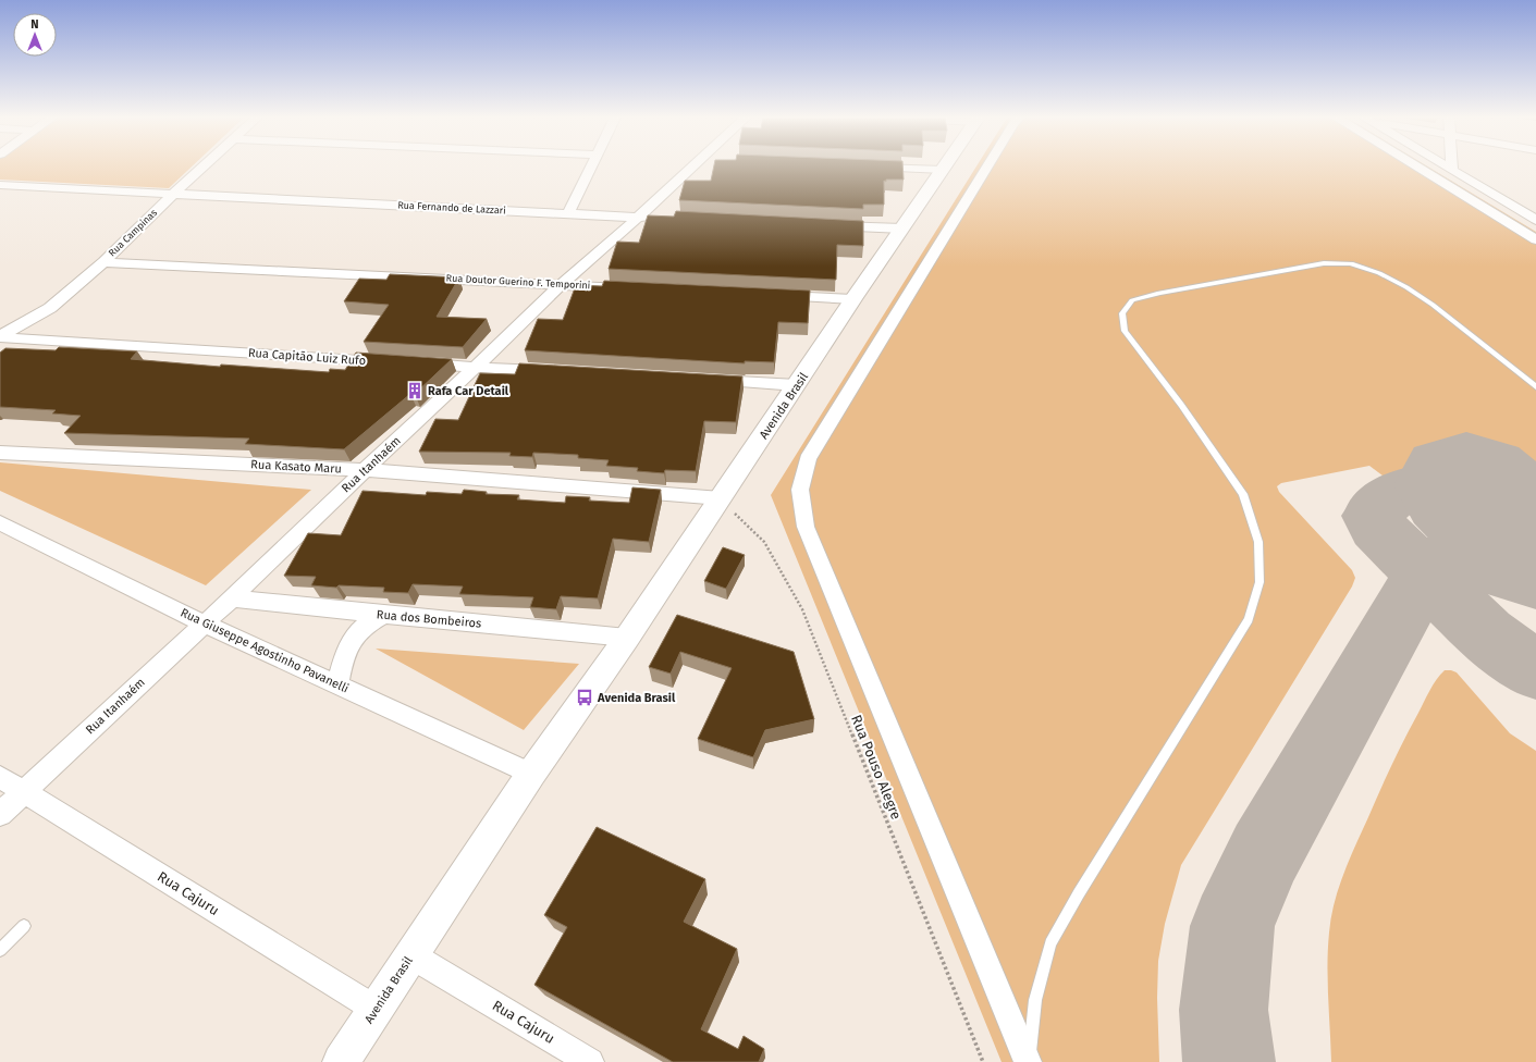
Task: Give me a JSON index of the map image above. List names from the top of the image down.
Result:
{
  "streets": {
    "main road": ["Avenida Brasil"],
    "street": [
      "Rua Fernando de Lazzari",
      "Rua Campinas",
      "Rua Doutor Guerino F. Temporini",
      "Rua Capitão Luiz Rufo",
      "Rua Itanhaém",
      "Rua Kasato Maru",
      "Rua dos Bombeiros",
      "Rua Giuseppe Agostinho Pavanelli",
      "Rua Cajuru"
    ],
    "path": ["Rua Pouso Alegre"]
  },
  "crossings": [
    ["Rua Fernando de Lazzari", "Rua Campinas"],
    ["Rua Fernando de Lazzari", "Rua Itanhaém"],
    ["Rua Campinas", "Rua Doutor Guerino F. Temporini"],
    ["Rua Campinas", "Rua Capitão Luiz Rufo"],
    ["Rua Doutor Guerino F. Temporini", "Rua Itanhaém"],
    ["Avenida Brasil", "Rua Kasato Maru"],
    ["Avenida Brasil", "Rua dos Bombeiros"],
    ["Avenida Brasil", "Rua Giuseppe Agostinho Pavanelli"],
    ["Avenida Brasil", "Rua Pouso Alegre"],
    ["Avenida Brasil", "Rua Cajuru"],
    ["Rua Itanhaém", "Rua Kasato Maru"],
    ["Rua Itanhaém", "Rua dos Bombeiros"],
    ["Rua Itanhaém", "Rua Giuseppe Agostinho Pavanelli"],
    ["Rua Itanhaém", "Rua Cajuru"],
    ["Rua Kasato Maru", "Rua Pouso Alegre"]
  ],
  "places": {
    "building": ["Rafa Car Detail"],
    "bus stop": ["Avenida Brasil"]
  },
  "north": "top"
}
